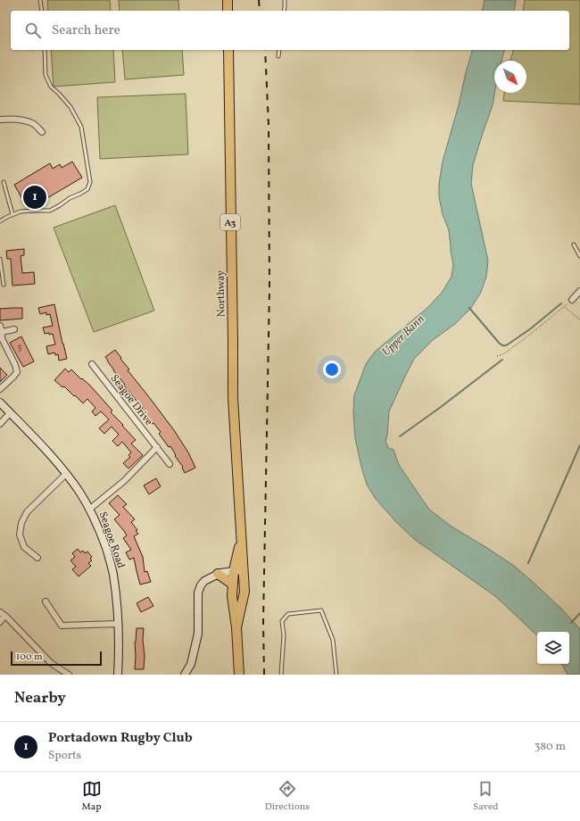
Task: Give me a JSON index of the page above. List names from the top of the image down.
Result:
{
  "streets": {
    "highway": ["A3", "Northway"],
    "main road": ["Seagoe Road"],
    "street": ["Seagoe Drive"]
  },
  "water": ["Upper Bann"],
  "house_numbers": ["5"],
  "scale_bar": "100 m",
  "north": "bottom right",
  "page": {
    "search": "Search here",
    "pins": "1",
    "scale": "100 m",
    "heading": "Nearby",
    "list": [
      {
        "mark": "1",
        "name": "Portadown Rugby Club",
        "note": "Sports",
        "value": "380 m"
      }
    ],
    "nav": ["Map", "Directions", "Saved"]
  }
}
